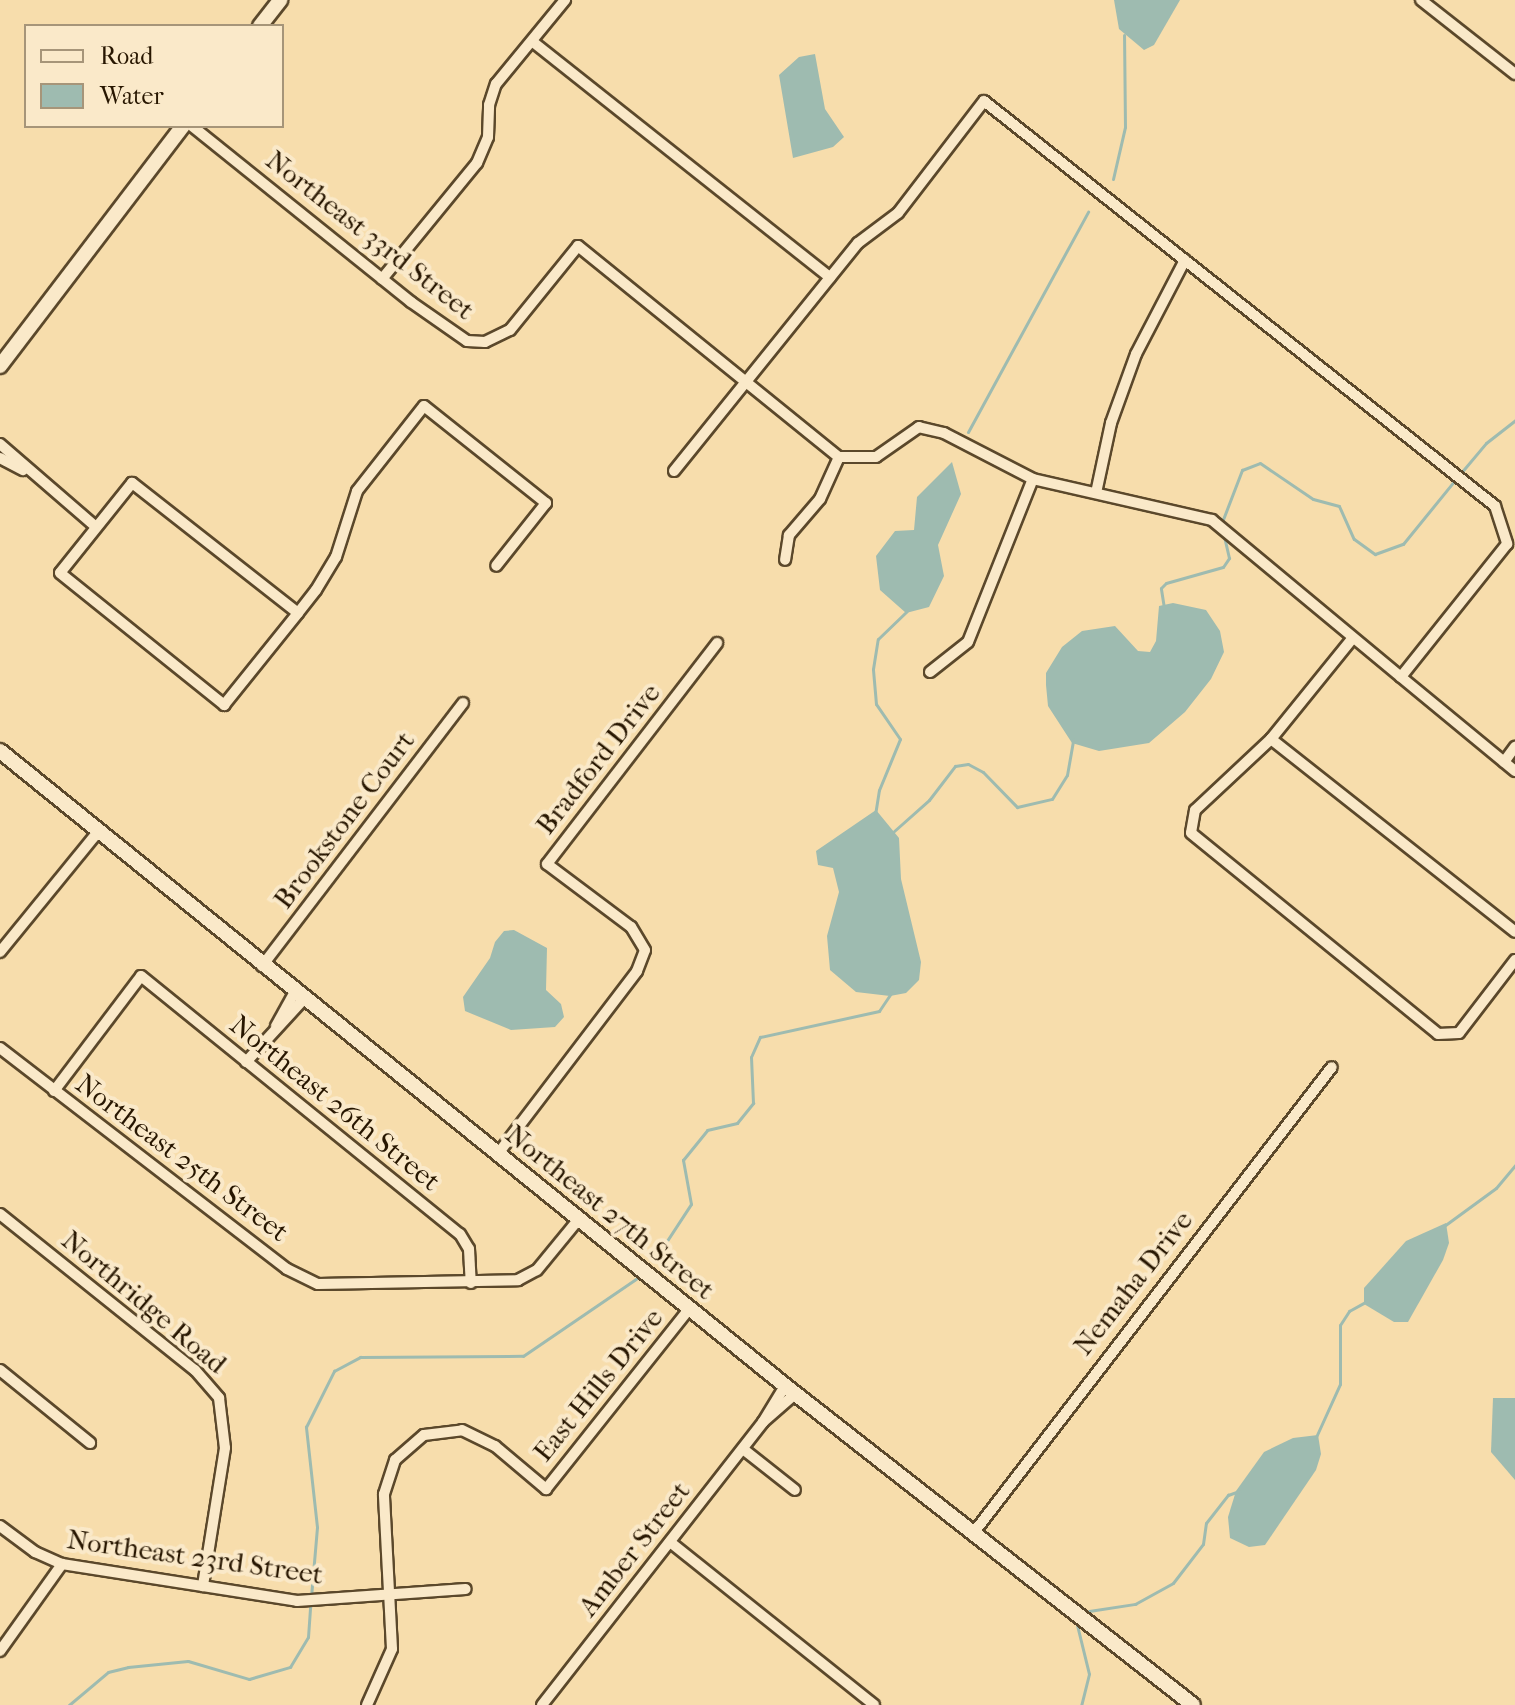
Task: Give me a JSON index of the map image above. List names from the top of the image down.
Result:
{
  "streets": {
    "street": [
      "Northeast 33rd Street",
      "Bradford Drive",
      "Brookstone Court",
      "Northeast 26th Street",
      "Northeast 25th Street",
      "Northeast 27th Street",
      "Nemaha Drive",
      "Northridge Road",
      "East Hills Drive",
      "Amber Street",
      "Northeast 23rd Street"
    ]
  },
  "crossings": [
    ["Bradford Drive", "Northeast 27th Street"],
    ["Brookstone Court", "Northeast 27th Street"],
    ["Northeast 26th Street", "Northeast 25th Street"],
    ["Northeast 25th Street", "Northeast 27th Street"],
    ["Northeast 27th Street", "Nemaha Drive"],
    ["Northeast 27th Street", "East Hills Drive"],
    ["Northeast 27th Street", "Amber Street"],
    ["Northridge Road", "Northeast 23rd Street"],
    ["East Hills Drive", "Northeast 23rd Street"]
  ],
  "legend": ["Road", "Water"]
}
